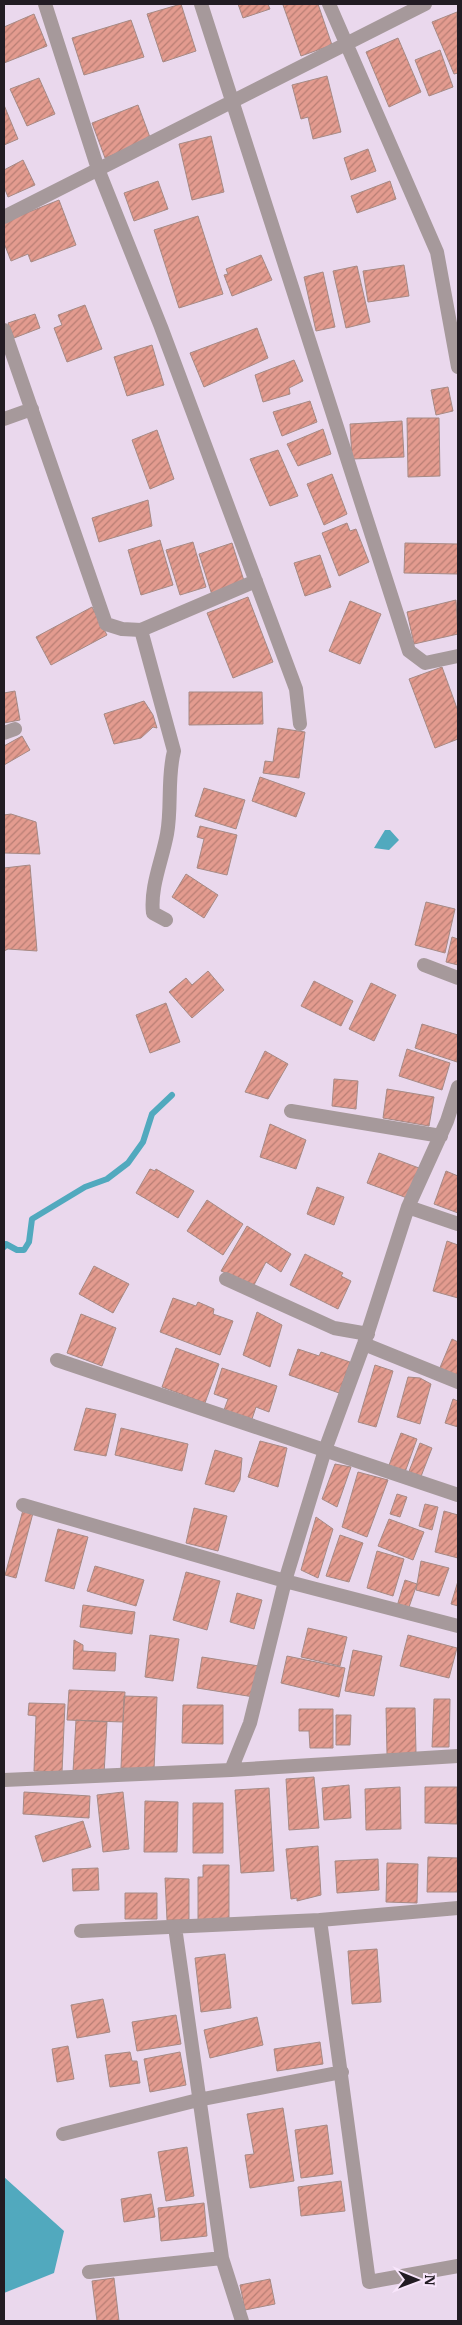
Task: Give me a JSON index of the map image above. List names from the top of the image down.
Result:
{
  "north": "right"
}
